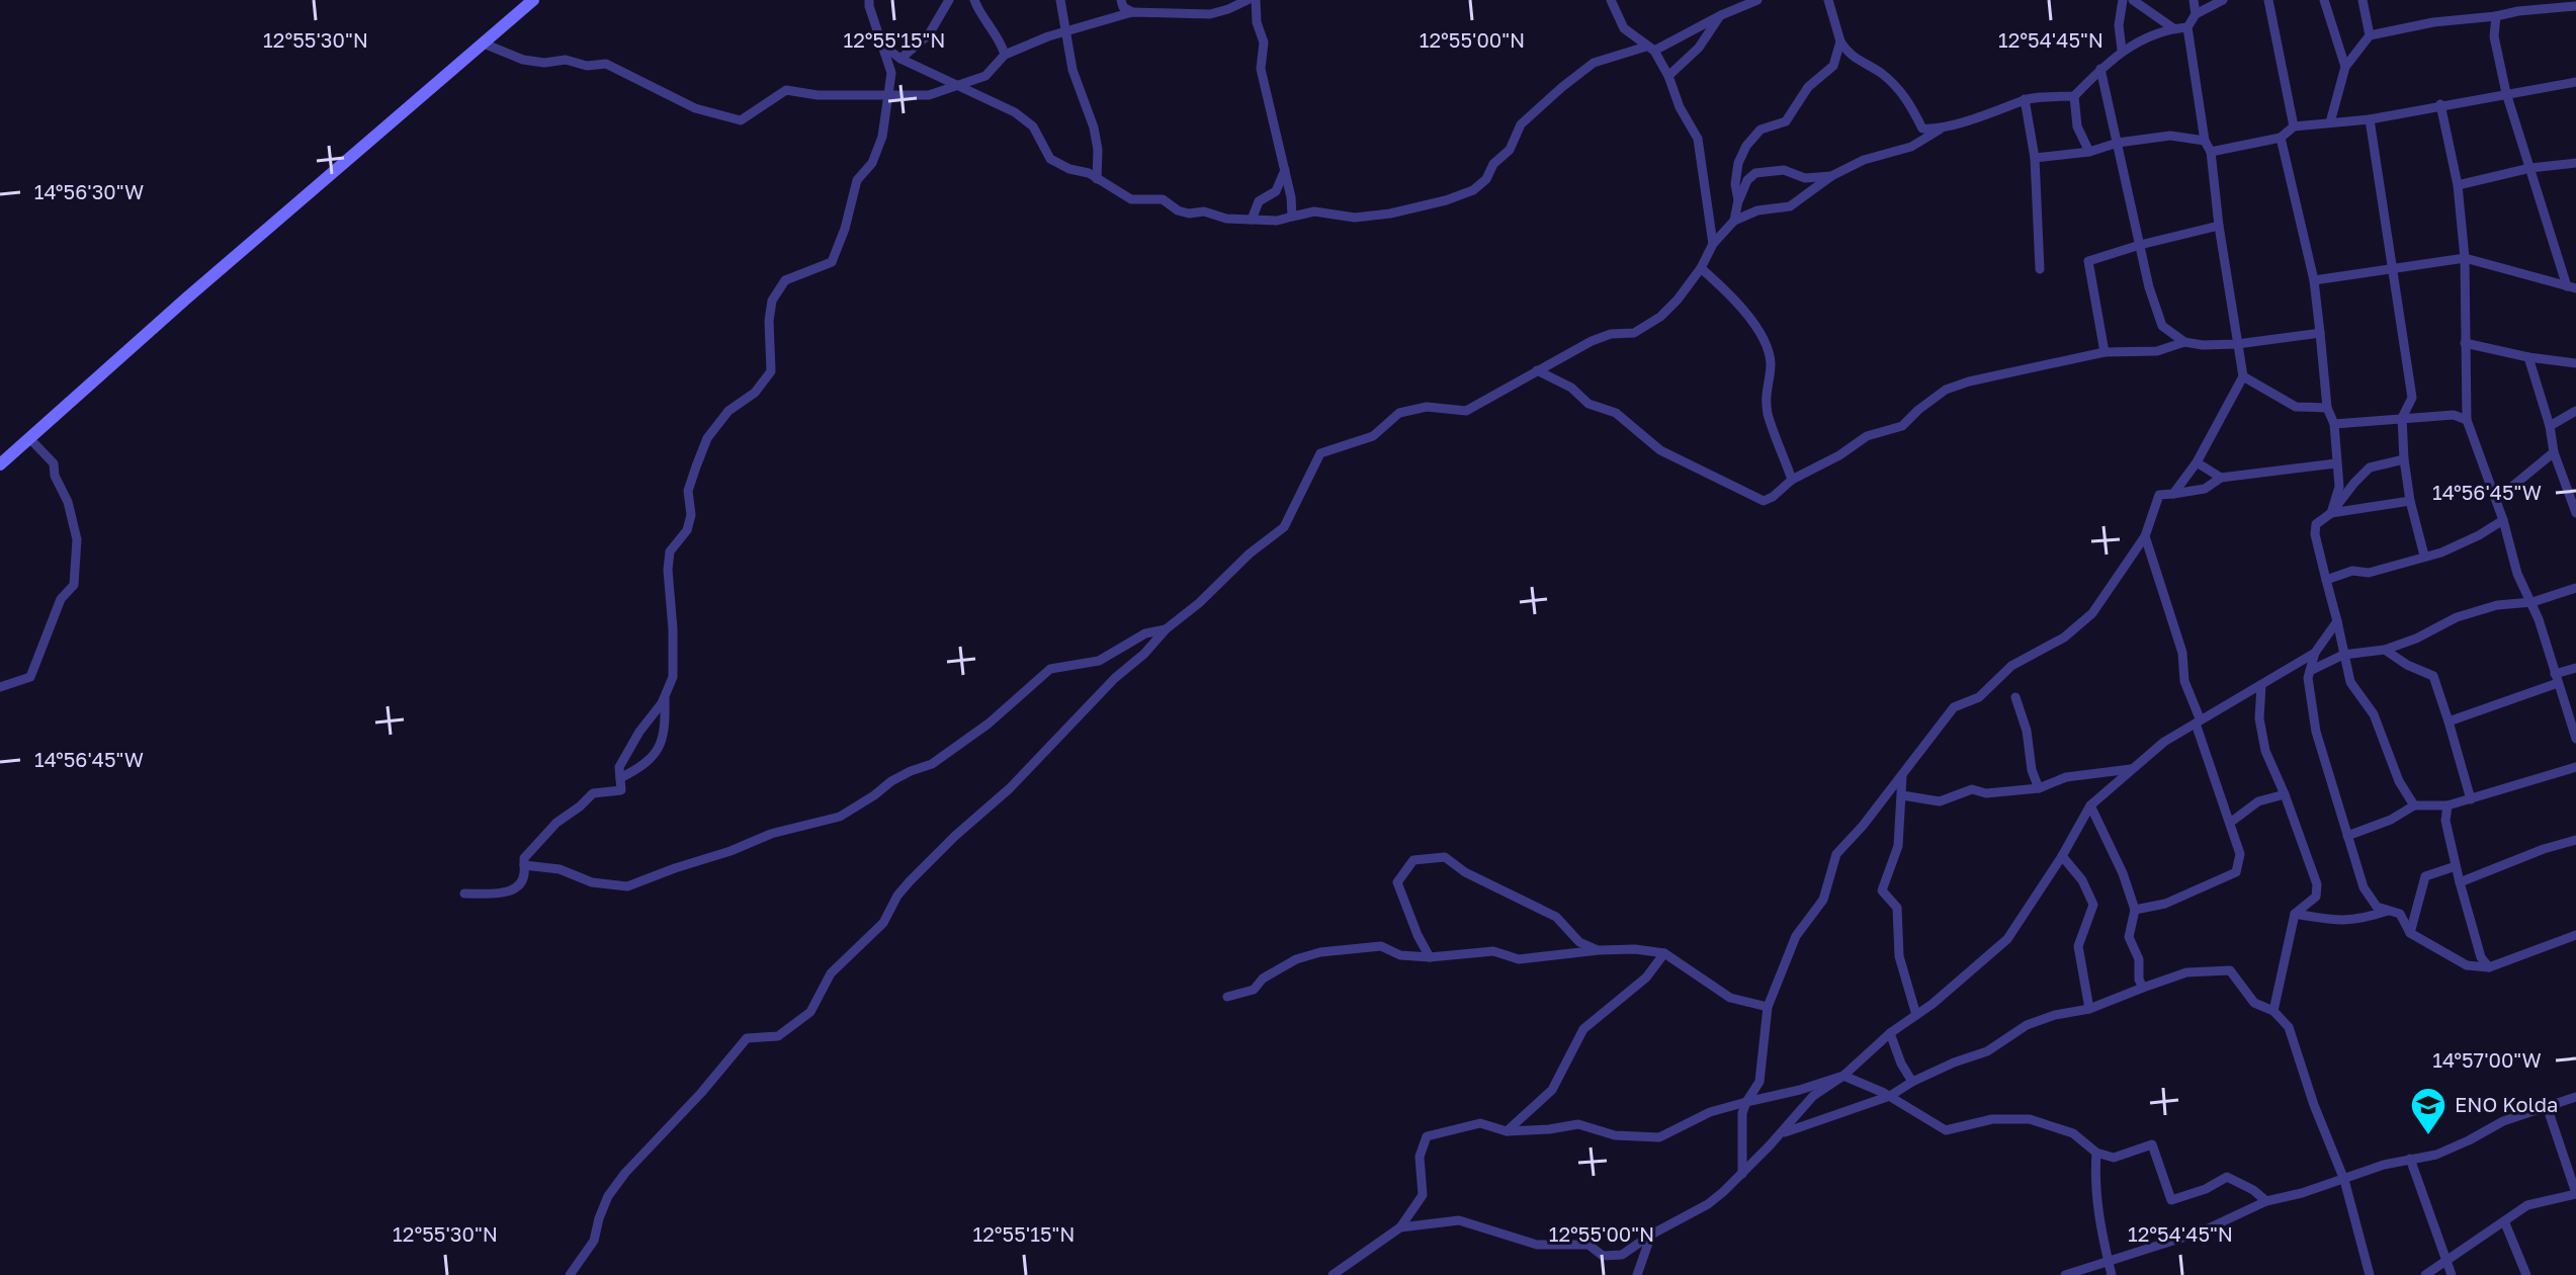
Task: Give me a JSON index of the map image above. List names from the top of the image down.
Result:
{
  "places": {
    "school or university": ["ENO Kolda"]
  },
  "coordinates": [
    "12°55'30\"N",
    "12°55'15\"N",
    "12°55'00\"N",
    "12°54'45\"N",
    "14°56'30\"W",
    "14°56'45\"W",
    "14°57'00\"W"
  ]
}
